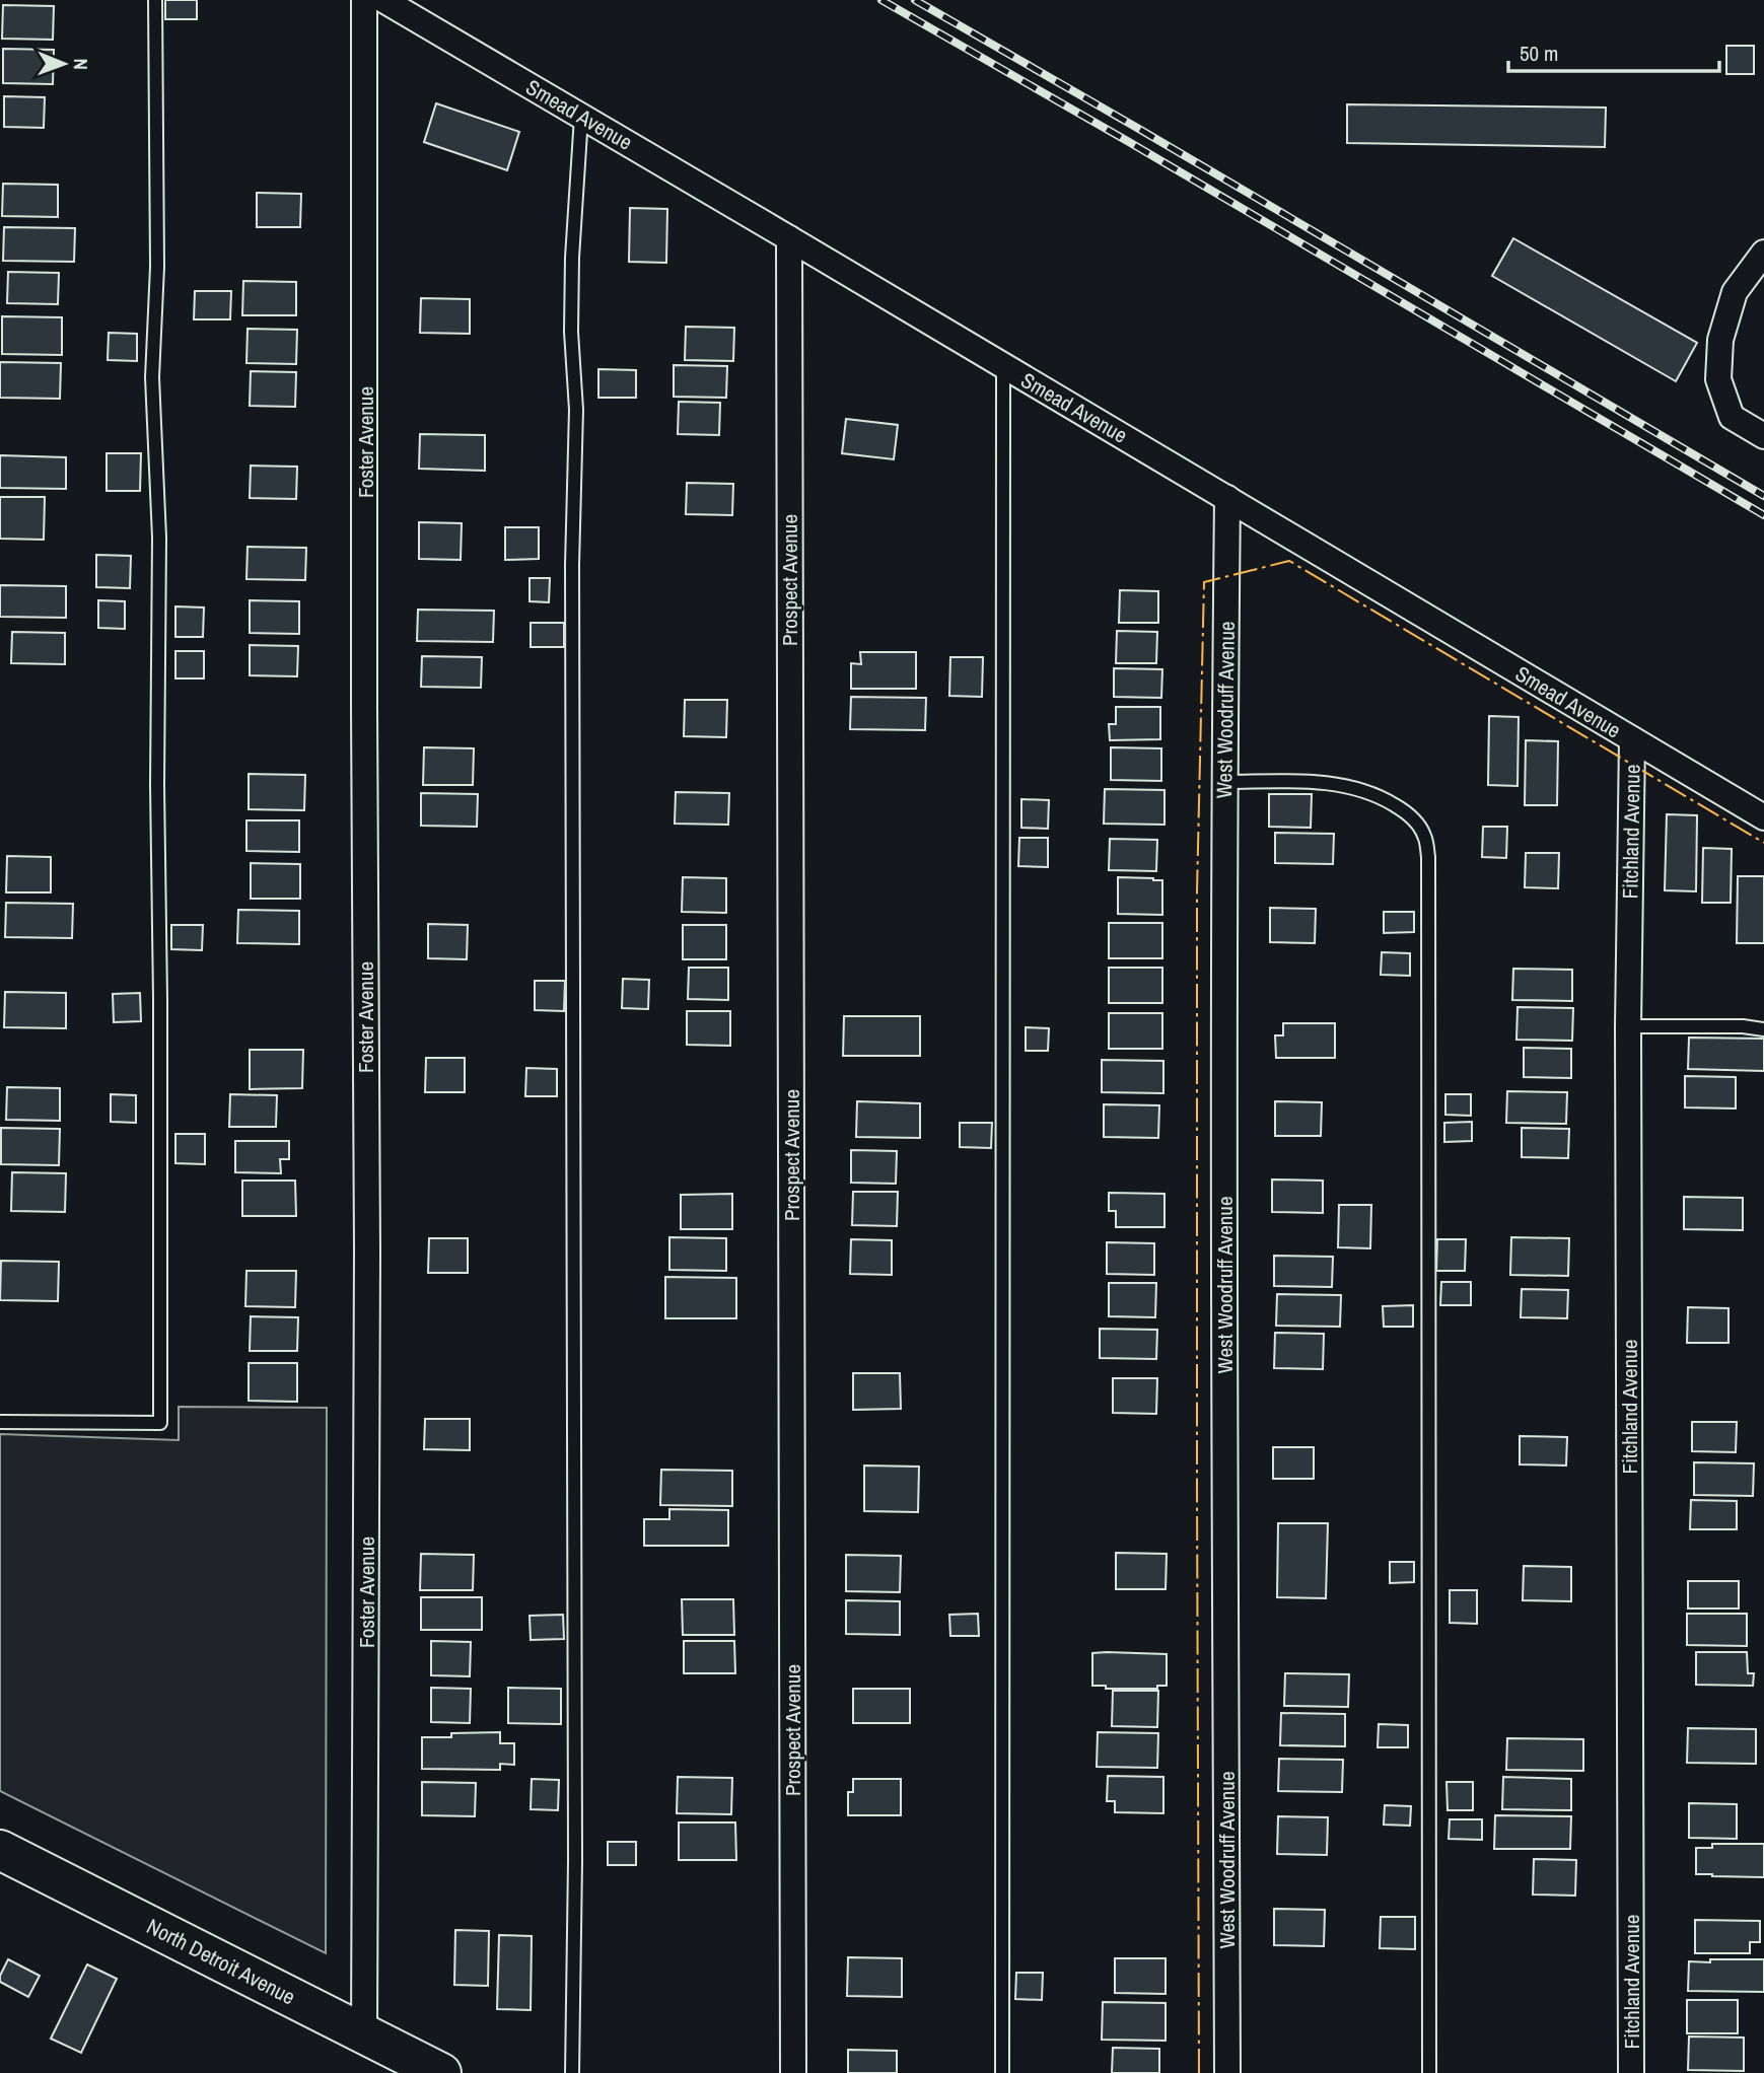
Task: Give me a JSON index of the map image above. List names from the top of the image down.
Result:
{
  "streets": {
    "main road": ["North Detroit Avenue"],
    "street": [
      "Smead Avenue",
      "Foster Avenue",
      "Prospect Avenue",
      "West Woodruff Avenue",
      "Fitchland Avenue"
    ]
  },
  "crossings": [
    ["Smead Avenue", "Prospect Avenue"],
    ["Smead Avenue", "West Woodruff Avenue"],
    ["Smead Avenue", "Fitchland Avenue"],
    ["Foster Avenue", "North Detroit Avenue"]
  ],
  "scale_bar": "50 m",
  "north": "right"
}
